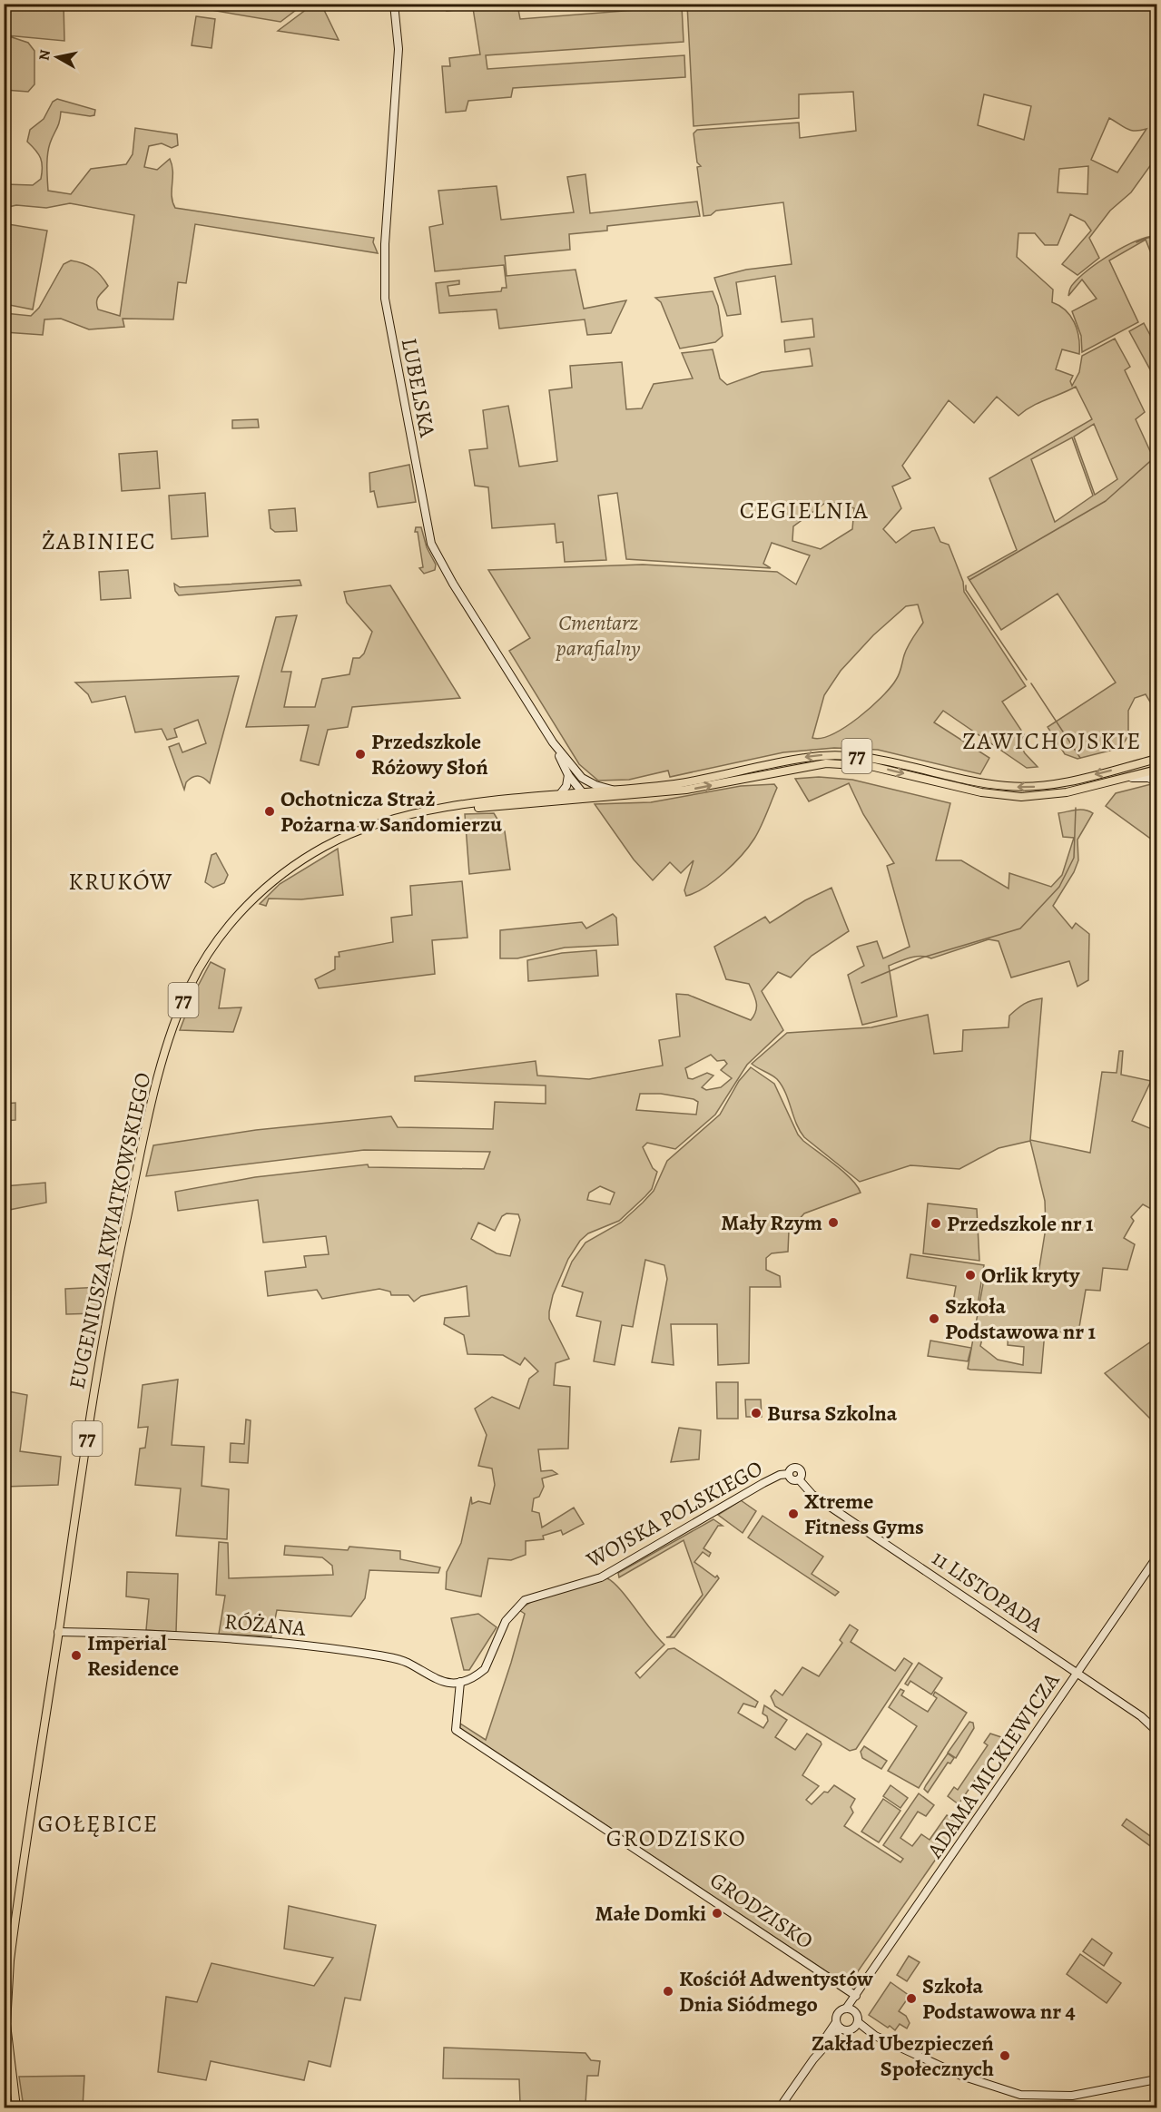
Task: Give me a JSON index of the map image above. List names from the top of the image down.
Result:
{
  "streets": {
    "main road": ["77", "EUGENIUSZA KWIATKOWSKIEGO"],
    "street": [
      "LUBELSKA",
      "WOJSKA POLSKIEGO",
      "11 LISTOPADA",
      "RÓŻANA",
      "ADAMA MICKIEWICZA",
      "GRODZISKO"
    ]
  },
  "crossings": [
    ["LUBELSKA", "EUGENIUSZA KWIATKOWSKIEGO"],
    ["EUGENIUSZA KWIATKOWSKIEGO", "RÓŻANA"],
    ["WOJSKA POLSKIEGO", "11 LISTOPADA"],
    ["WOJSKA POLSKIEGO", "RÓŻANA"],
    ["WOJSKA POLSKIEGO", "GRODZISKO"],
    ["11 LISTOPADA", "ADAMA MICKIEWICZA"],
    ["RÓŻANA", "GRODZISKO"],
    ["ADAMA MICKIEWICZA", "GRODZISKO"]
  ],
  "districts": [
    "CEGIELNIA",
    "ŻABINIEC",
    "ZAWICHOJSKIE",
    "KRUKÓW",
    "GOŁĘBICE",
    "GRODZISKO"
  ],
  "parks": ["Cmentarz parafialny"],
  "places": [
    "Przedszkole Różowy Słoń",
    "Ochotnicza Straż Pożarna w Sandomierzu",
    "Mały Rzym",
    "Przedszkole nr 1",
    "Orlik kryty",
    "Szkoła Podstawowa nr 1",
    "Bursa Szkolna",
    "Xtreme Fitness Gyms",
    "Imperial Residence",
    "Małe Domki",
    "Kościół Adwentystów Dnia Siódmego",
    "Szkoła Podstawowa nr 4",
    "Zakład Ubezpieczeń Społecznych"
  ],
  "north": "left"
}
